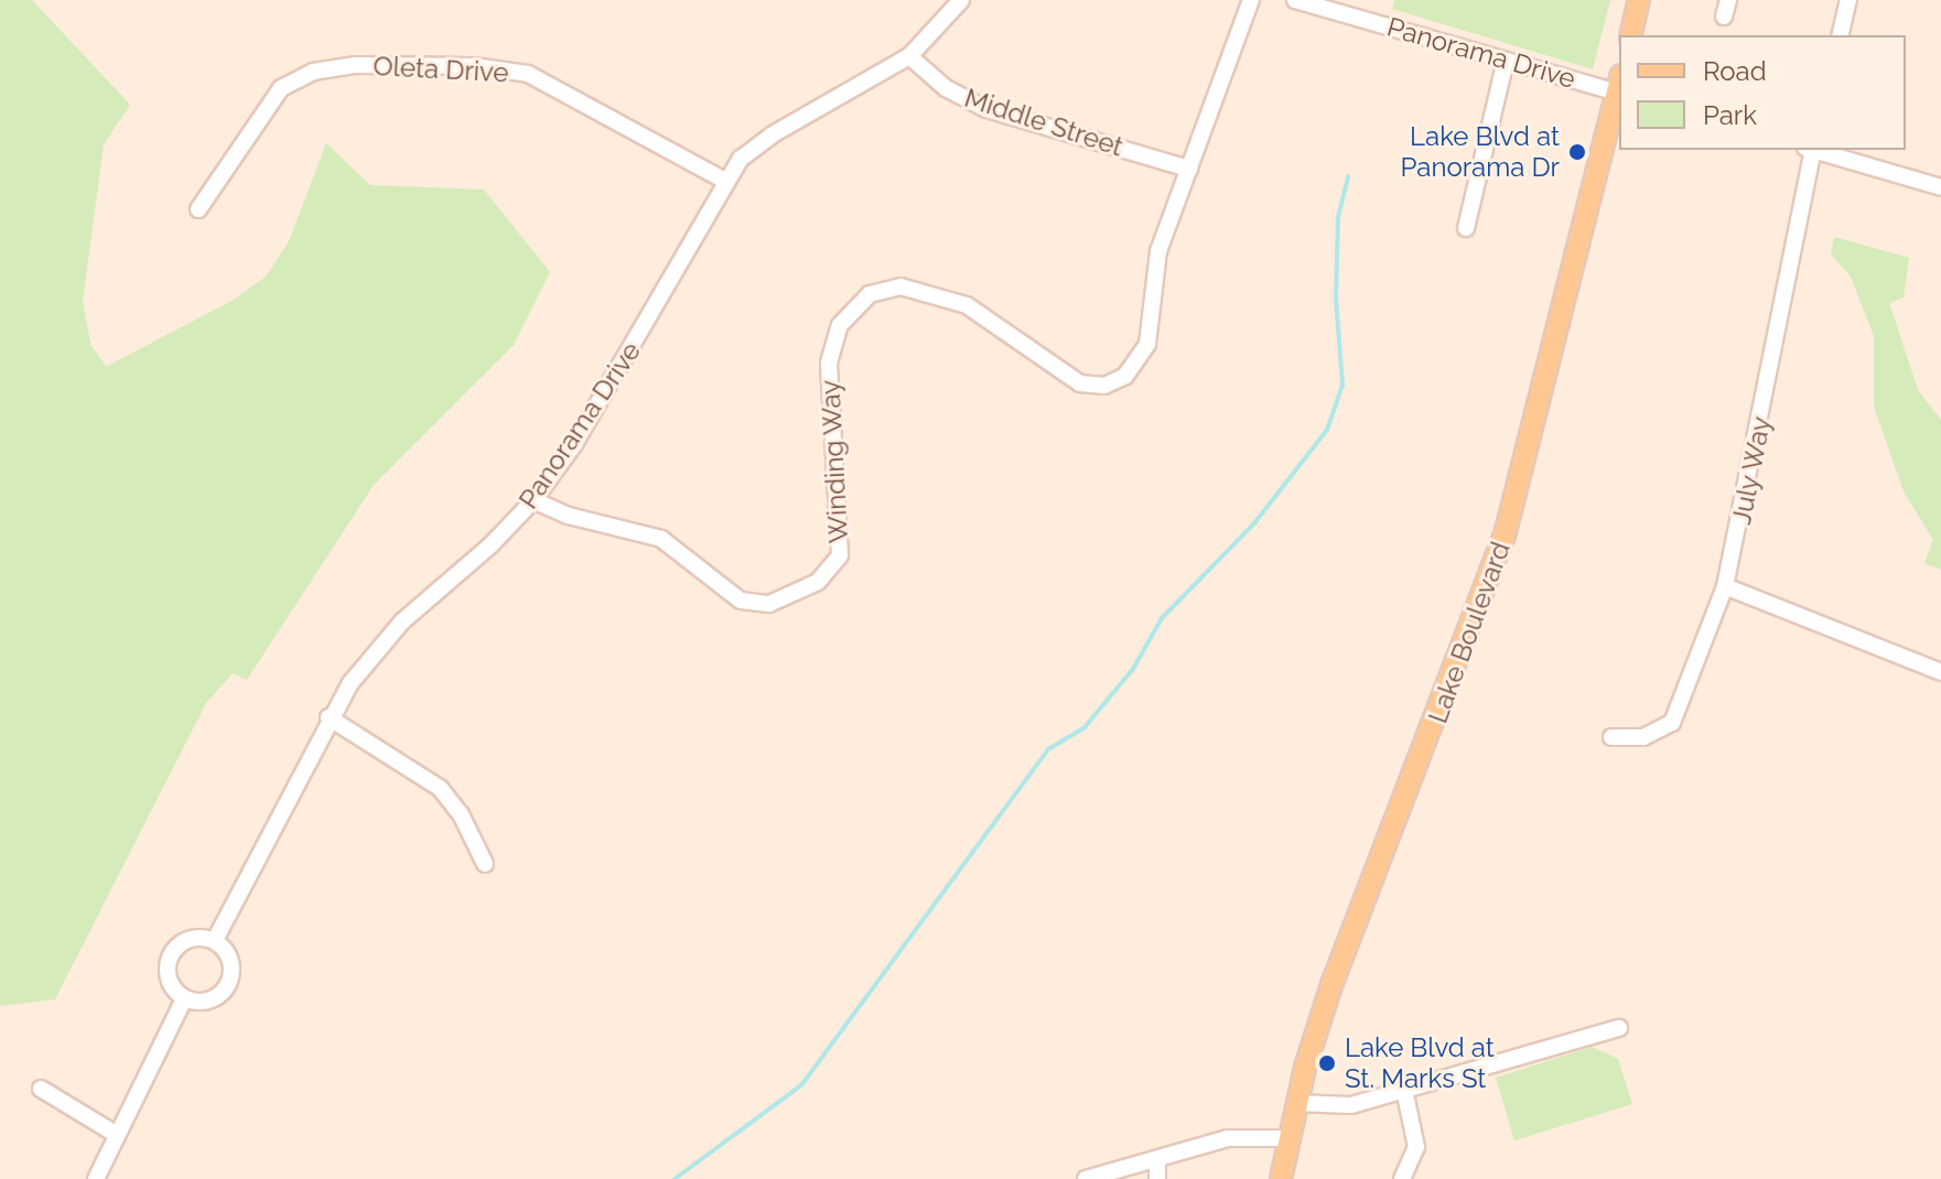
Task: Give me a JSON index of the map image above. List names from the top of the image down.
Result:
{
  "streets": {
    "main road": ["Lake Boulevard"],
    "street": [
      "Panorama Drive",
      "Oleta Drive",
      "Middle Street",
      "Winding Way",
      "July Way"
    ]
  },
  "crossings": [
    ["Panorama Drive", "Oleta Drive"],
    ["Panorama Drive", "Middle Street"],
    ["Panorama Drive", "Winding Way"],
    ["Middle Street", "Winding Way"]
  ],
  "places": ["Lake Blvd at Panorama Dr", "Lake Blvd at St. Marks St"],
  "legend": ["Road", "Park"]
}
